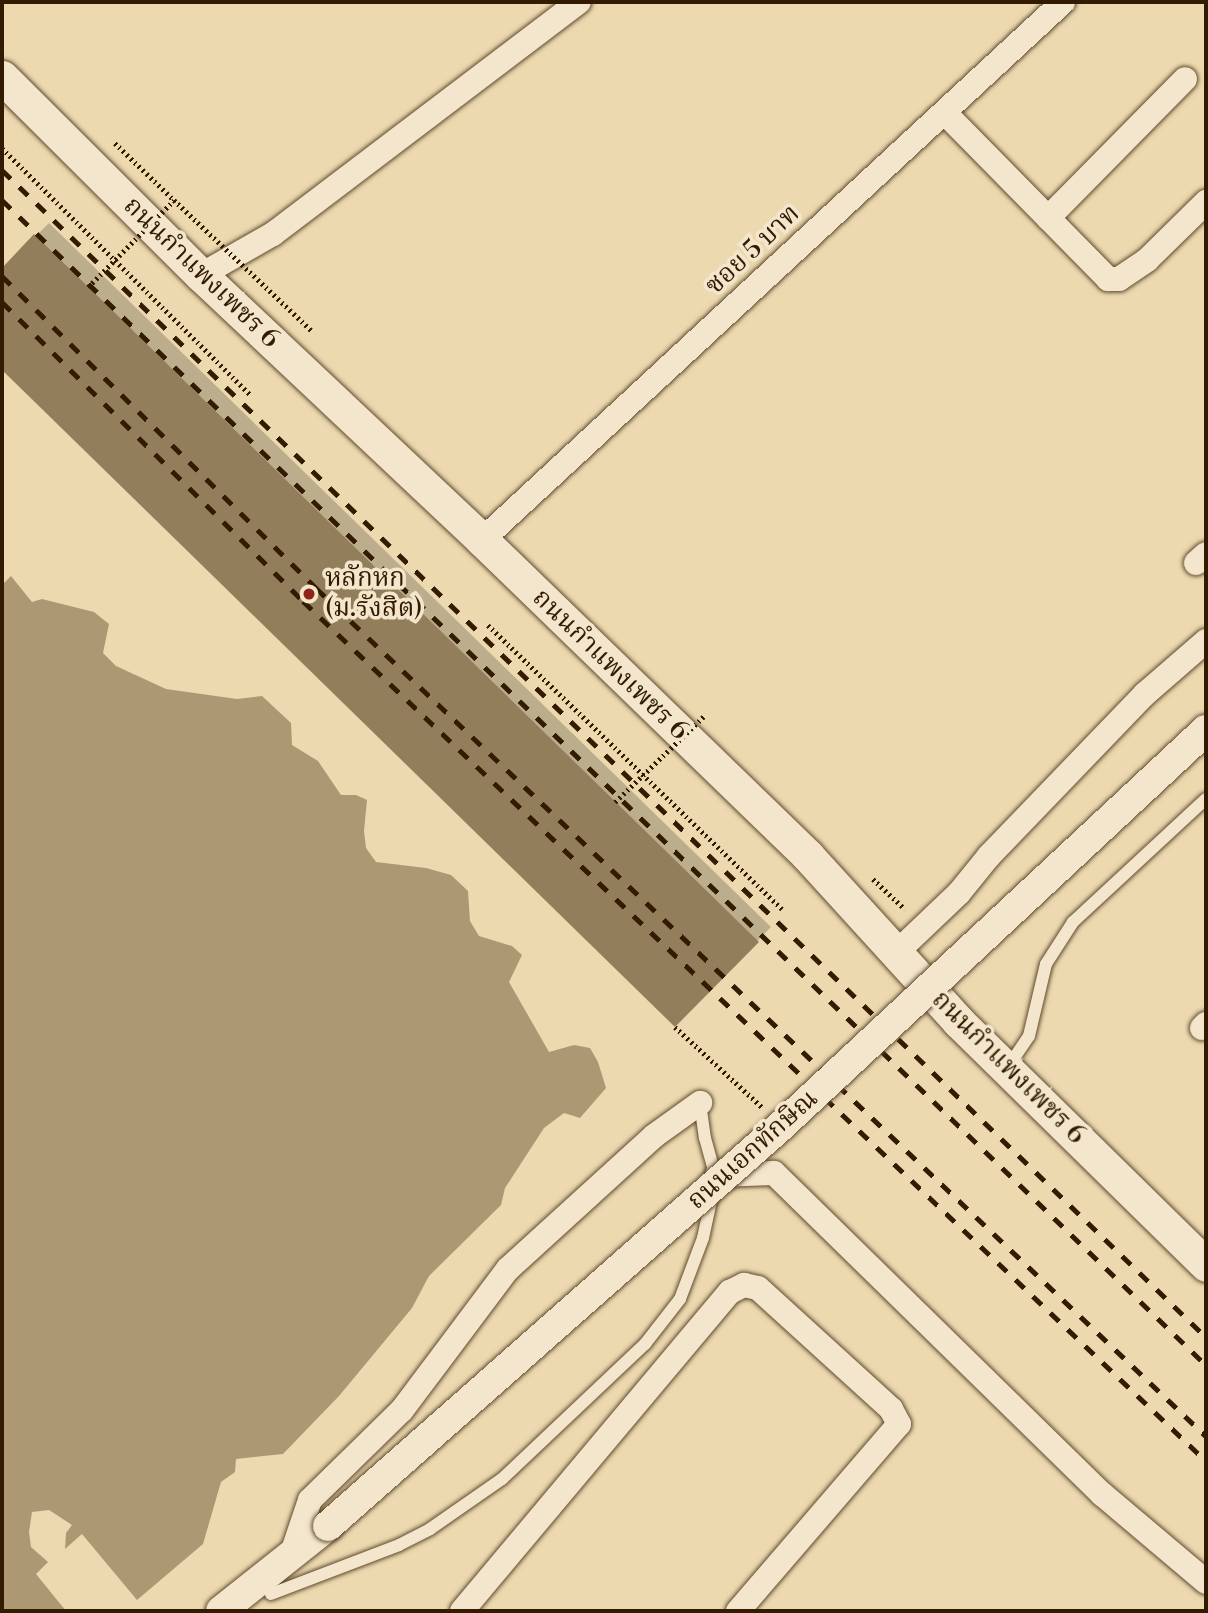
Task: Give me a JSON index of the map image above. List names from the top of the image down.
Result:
{
  "streets": {
    "main road": ["ถนนกำแพงเพชร 6"],
    "street": ["ซอย 5 บาท", "ถนนเอกทักษิณ"]
  },
  "crossings": [
    ["ซอย 5 บาท", "ถนนกำแพงเพชร 6"]
  ],
  "places": ["หลักหก (ม.รังสิต)"]
}
